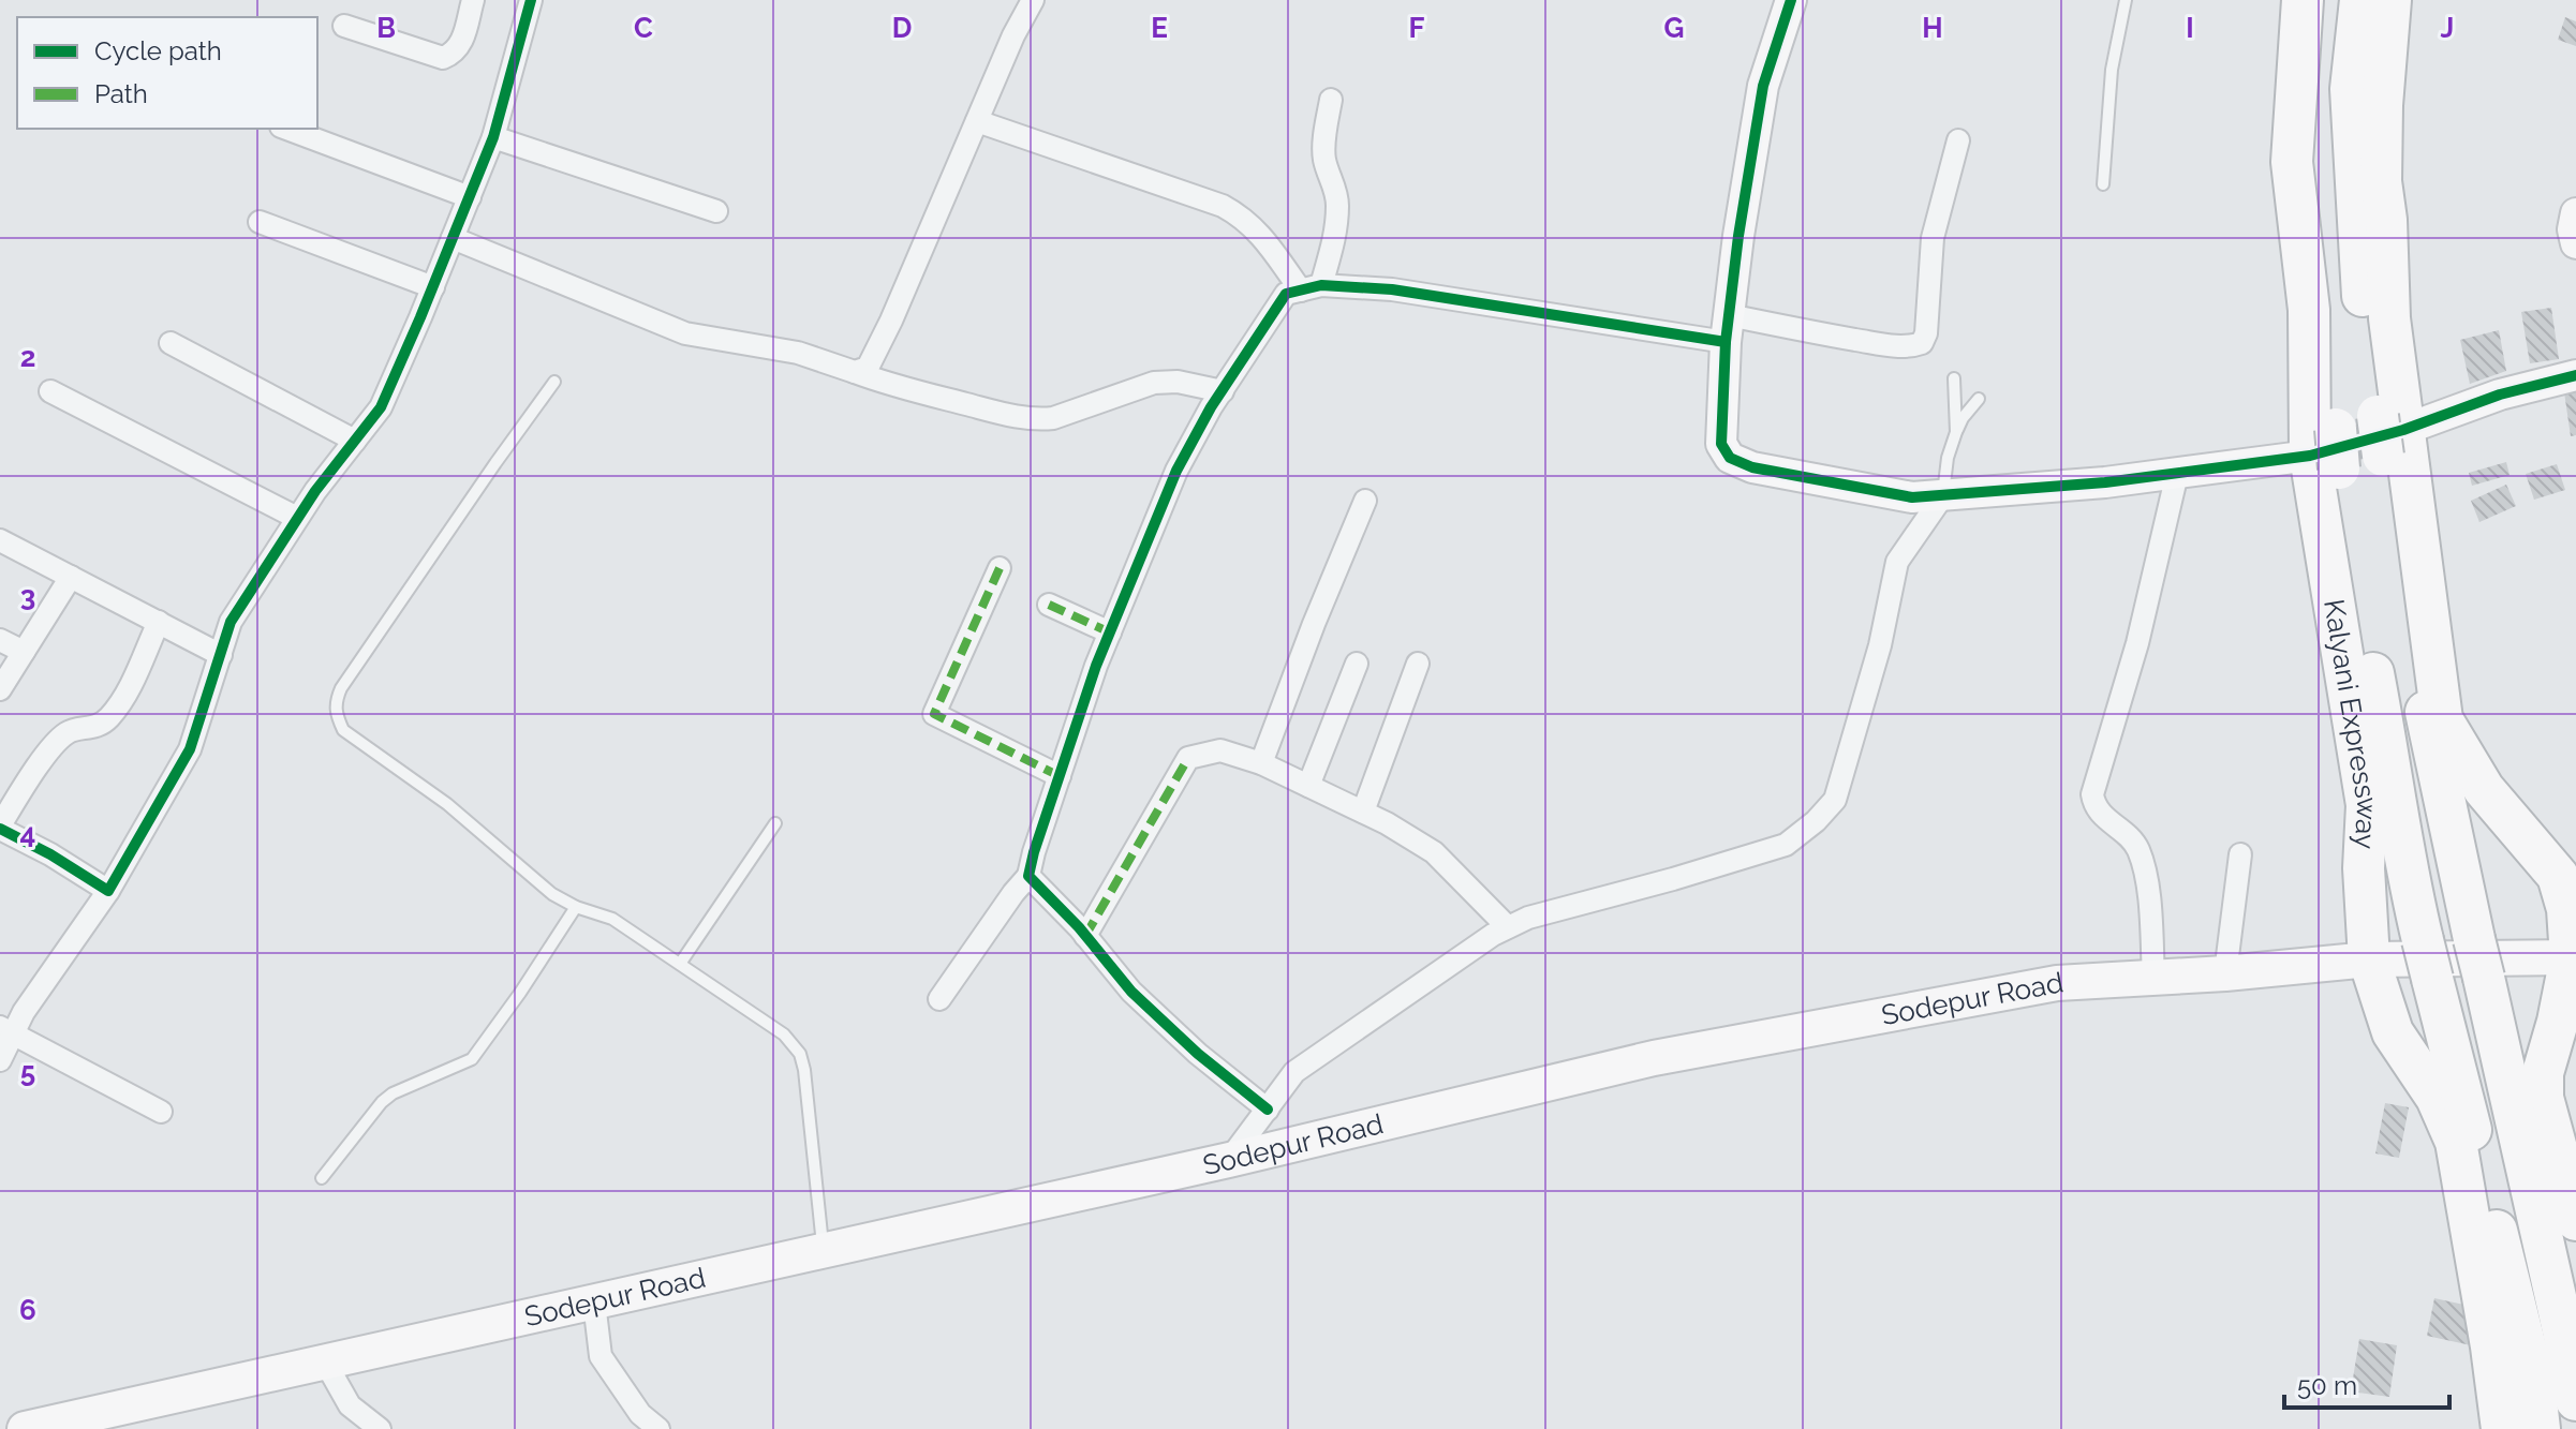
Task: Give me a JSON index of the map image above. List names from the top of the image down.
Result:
{
  "streets": {
    "highway": ["Kalyani Expressway"],
    "main road": ["Sodepur Road"]
  },
  "crossings": [
    ["Kalyani Expressway", "Sodepur Road"]
  ],
  "legend": ["Cycle path", "Path"],
  "scale_bar": "50 m",
  "grid": {
    "columns": [
      "B",
      "C",
      "D",
      "E",
      "F",
      "G",
      "H",
      "I",
      "J"
    ],
    "rows": [
      "2",
      "3",
      "4",
      "5",
      "6"
    ]
  }
}
